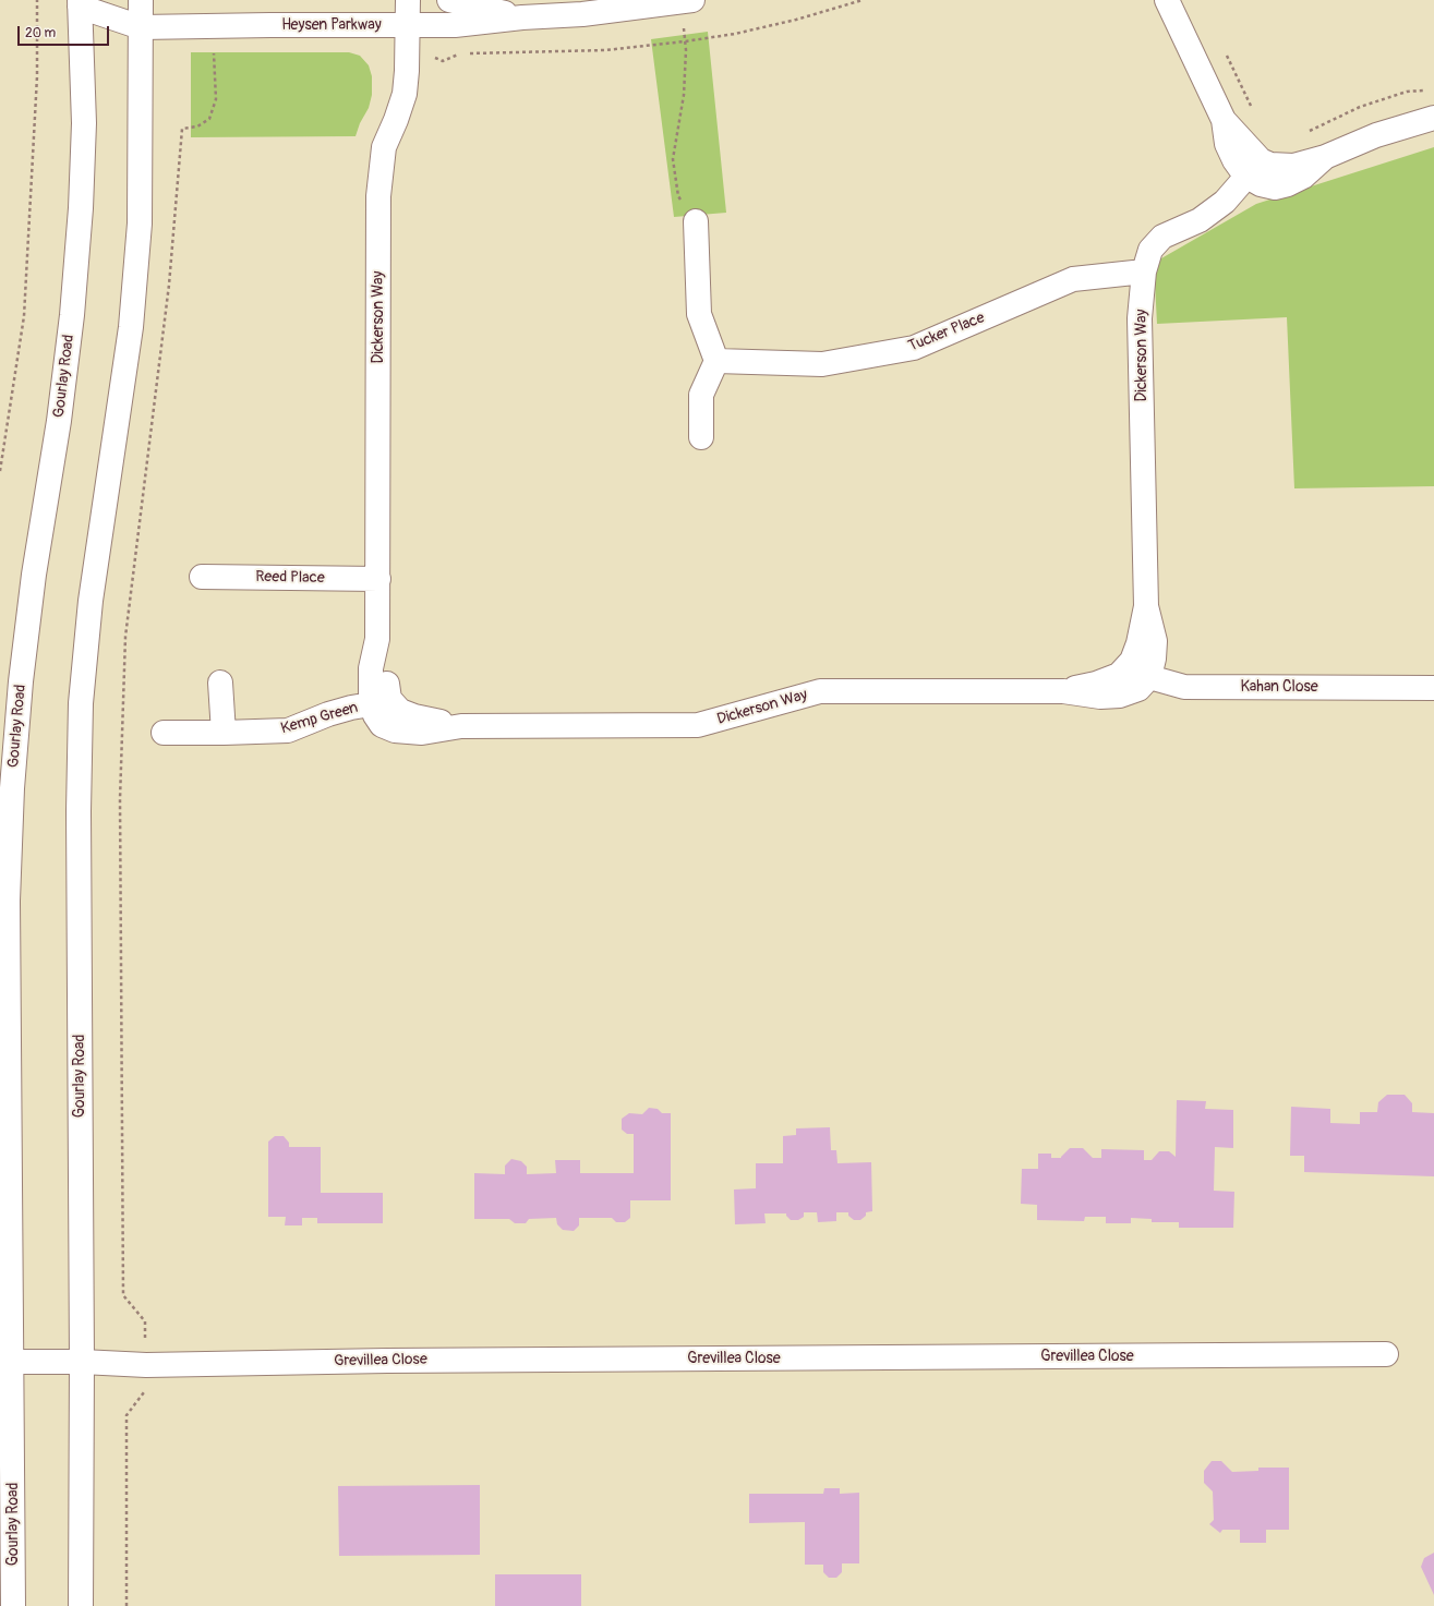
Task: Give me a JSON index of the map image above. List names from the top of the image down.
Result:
{
  "streets": {
    "street": [
      "Heysen Parkway",
      "Dickerson Way",
      "Tucker Place",
      "Gourlay Road",
      "Reed Place",
      "Kahan Close",
      "Kemp Green",
      "Grevillea Close"
    ]
  },
  "crossings": [
    ["Heysen Parkway", "Dickerson Way"],
    ["Heysen Parkway", "Gourlay Road"],
    ["Dickerson Way", "Tucker Place"],
    ["Dickerson Way", "Reed Place"],
    ["Dickerson Way", "Kahan Close"],
    ["Dickerson Way", "Kemp Green"],
    ["Gourlay Road", "Grevillea Close"]
  ],
  "scale_bar": "20 m"
}
